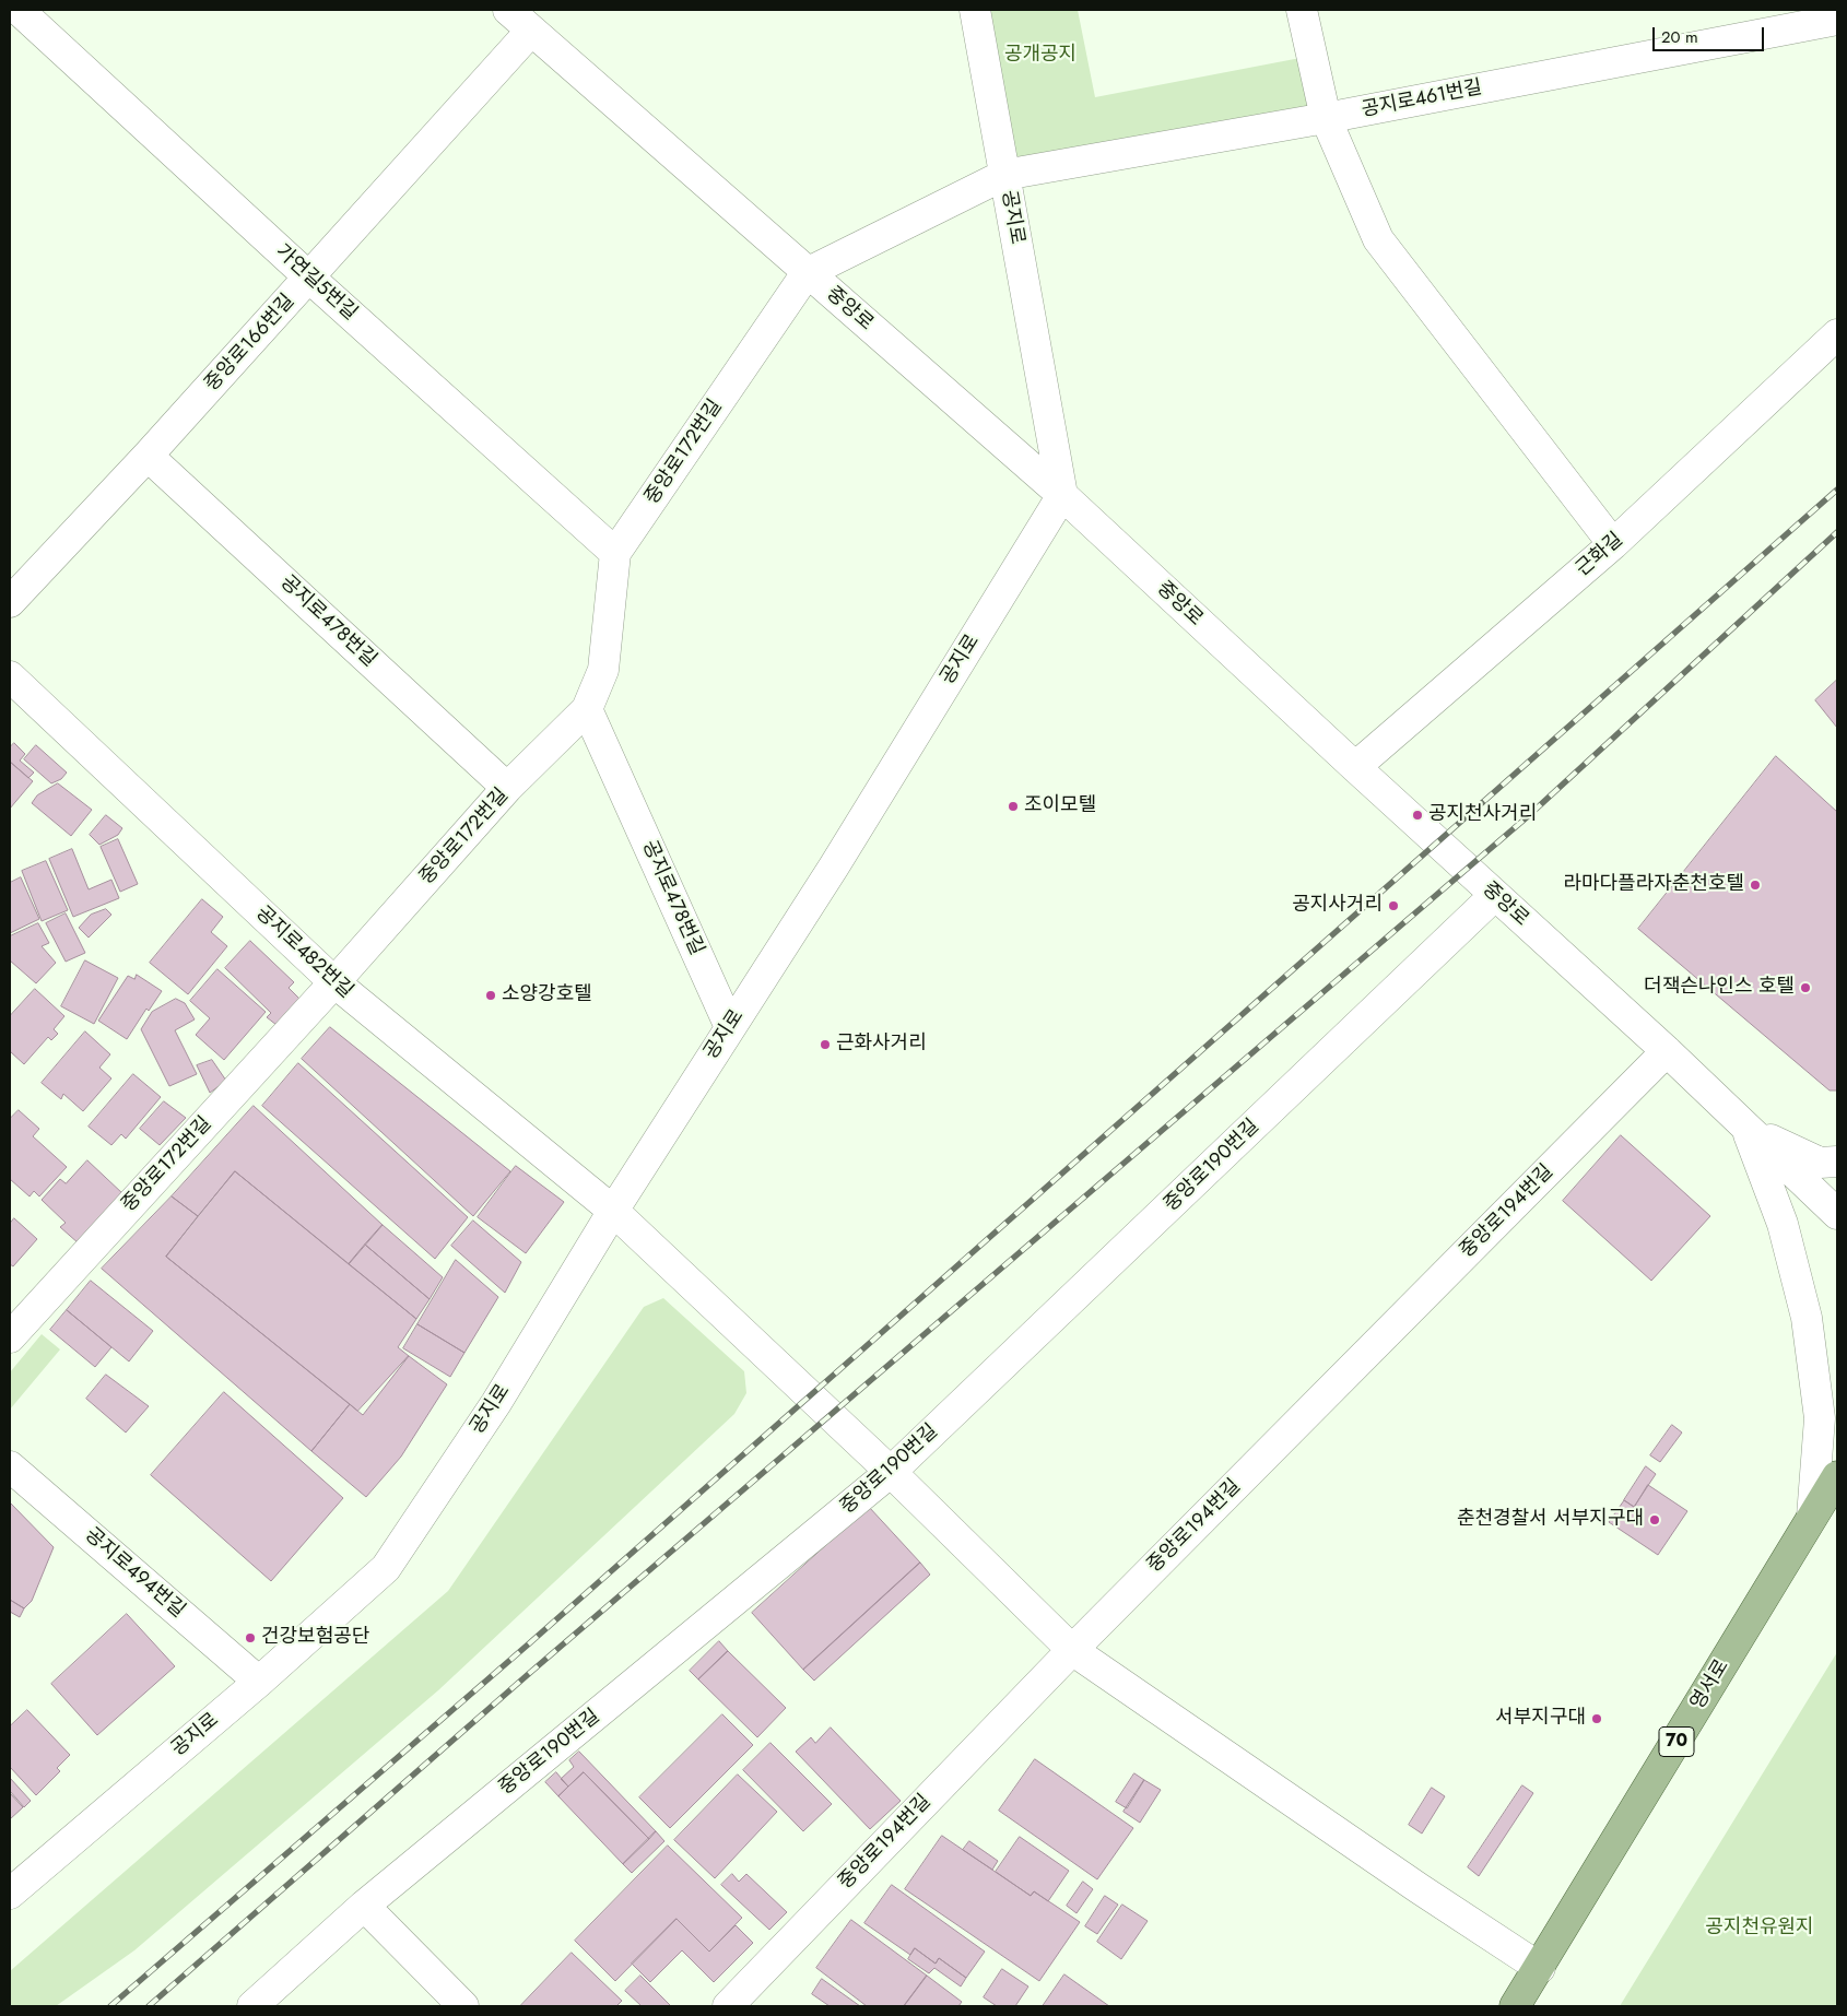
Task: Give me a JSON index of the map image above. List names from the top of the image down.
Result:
{
  "streets": {
    "main road": ["영서로", "70"],
    "street": [
      "공지로461번길",
      "공지로",
      "가연길5번길",
      "중앙로",
      "중앙로166번길",
      "중앙로172번길",
      "근화길",
      "공지로478번길",
      "공지로482번길",
      "중앙로190번길",
      "중앙로194번길",
      "공지로494번길"
    ]
  },
  "crossings": [
    ["공지로461번길", "공지로"],
    ["공지로461번길", "중앙로"],
    ["공지로461번길", "중앙로172번길"],
    ["공지로", "중앙로"],
    ["공지로", "공지로478번길"],
    ["공지로", "공지로482번길"],
    ["공지로", "공지로494번길"],
    ["가연길5번길", "중앙로166번길"],
    ["가연길5번길", "중앙로172번길"],
    ["중앙로", "중앙로166번길"],
    ["중앙로", "중앙로172번길"],
    ["중앙로", "근화길"],
    ["중앙로", "중앙로190번길"],
    ["중앙로", "중앙로194번길"],
    ["중앙로166번길", "공지로478번길"],
    ["중앙로172번길", "공지로478번길"],
    ["중앙로172번길", "공지로482번길"],
    ["공지로482번길", "중앙로190번길"],
    ["공지로482번길", "중앙로194번길"],
    ["공지로482번길", "영서로"]
  ],
  "parks": ["공개공지", "공지천유원지"],
  "places": [
    "조이모텔",
    "공지천사거리",
    "라마다플라자춘천호텔",
    "공지사거리",
    "더잭슨나인스 호텔",
    "소양강호텔",
    "근화사거리",
    "춘천경찰서 서부지구대",
    "건강보험공단",
    "서부지구대"
  ],
  "scale_bar": "20 m"
}
